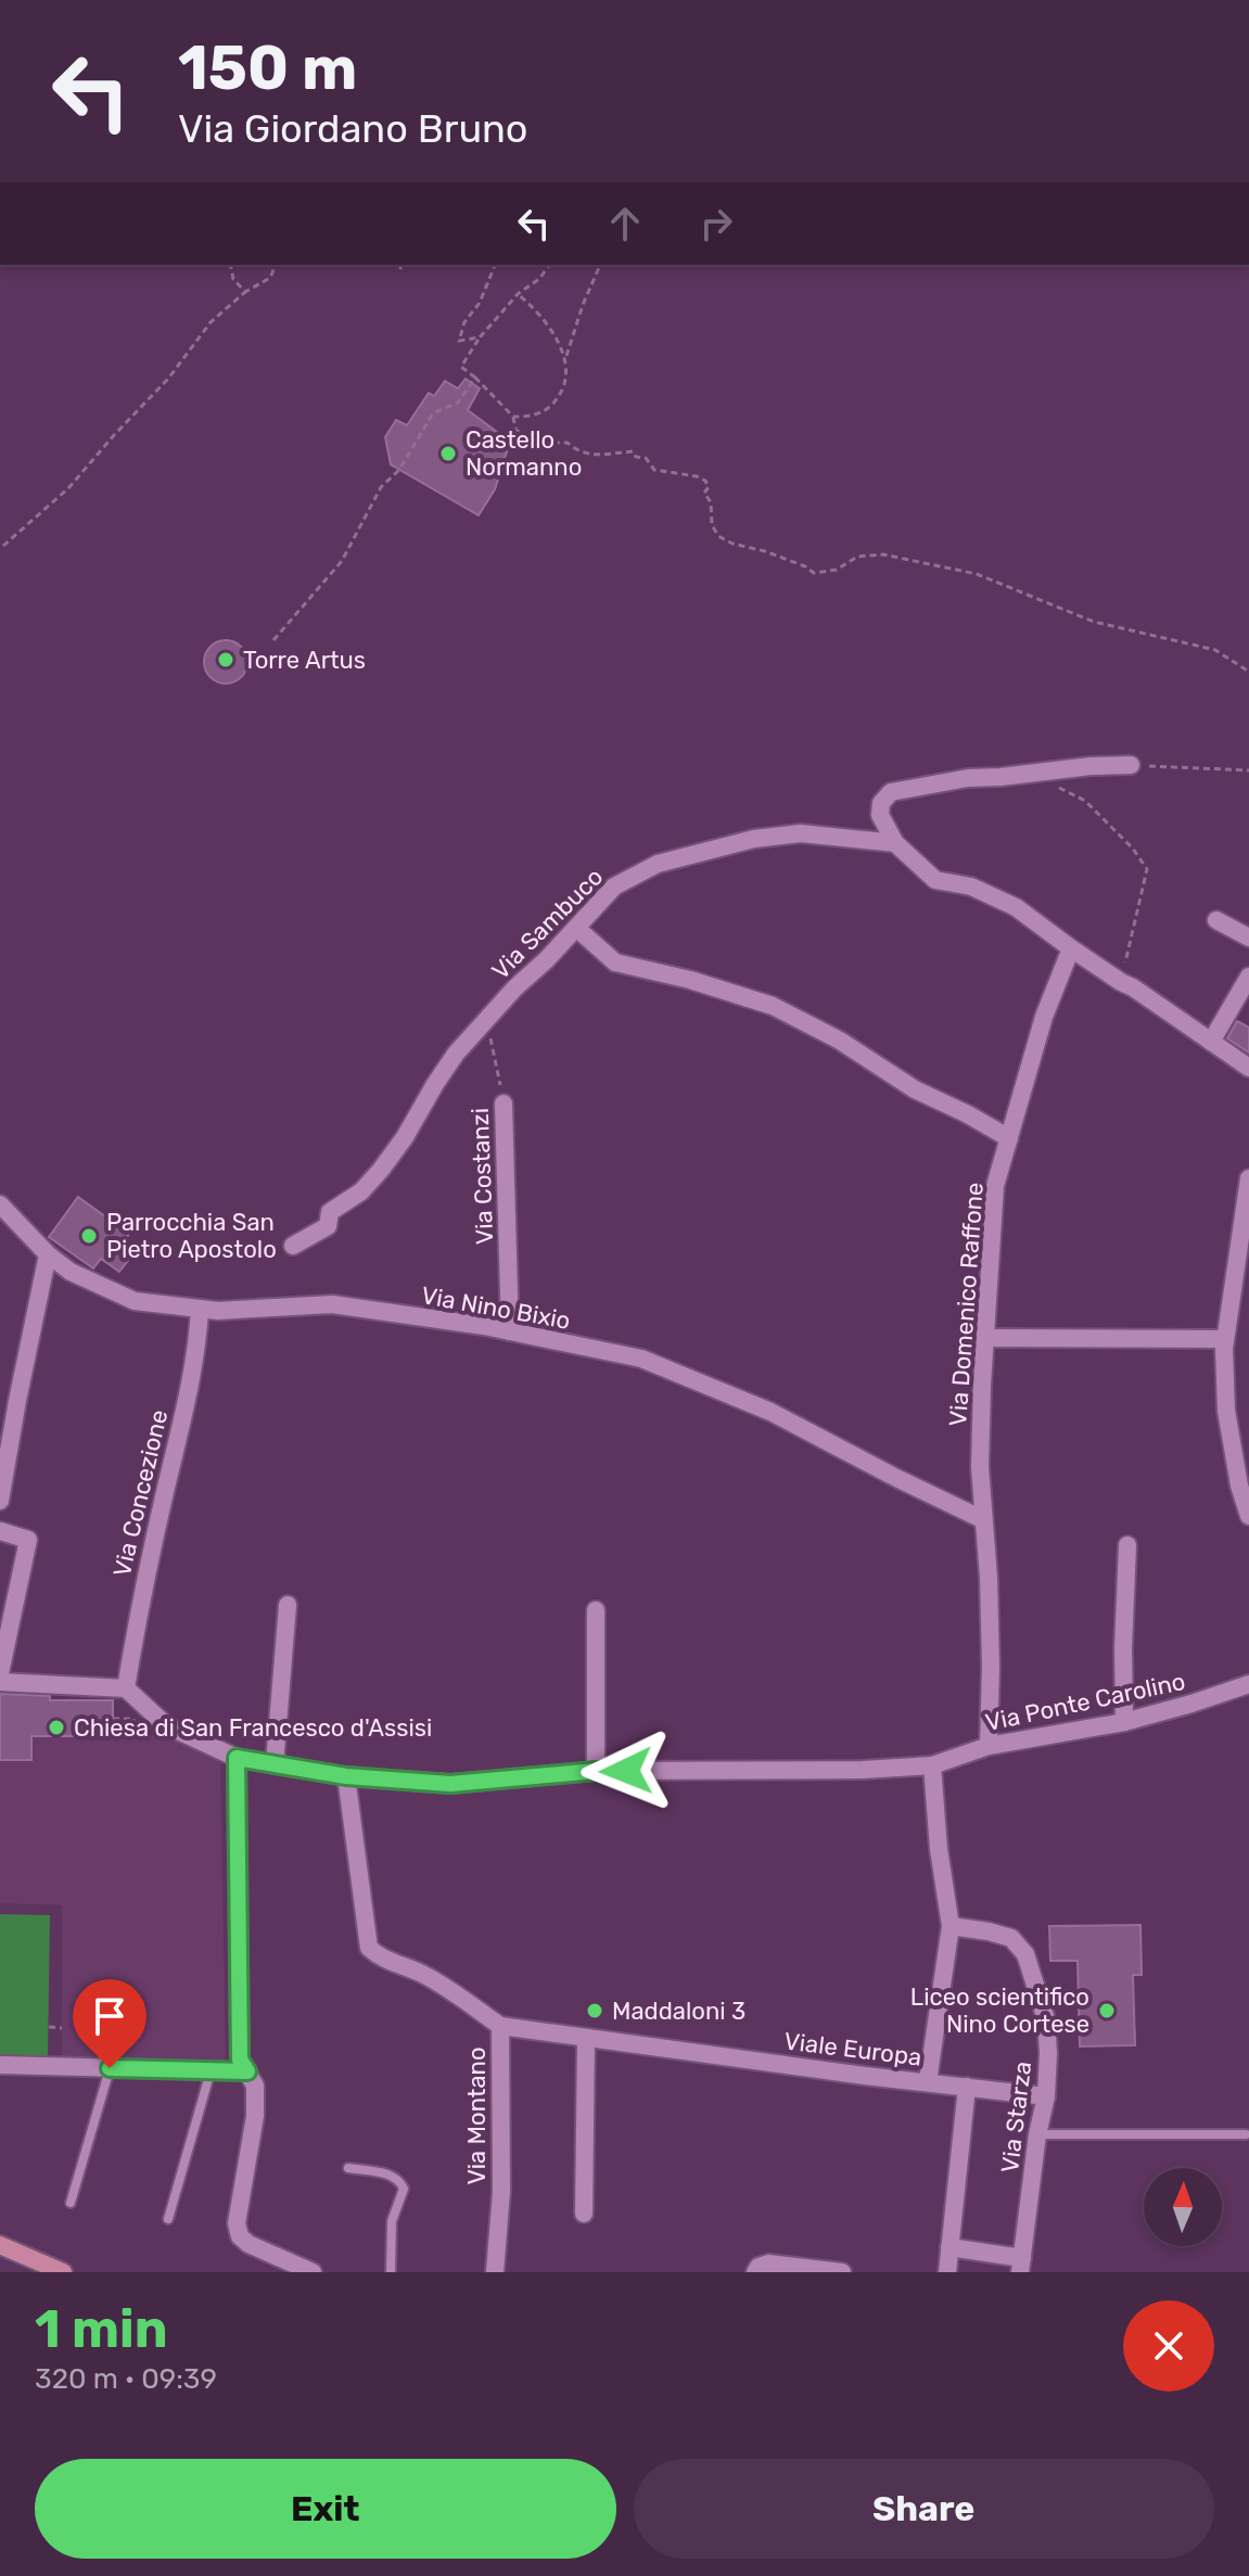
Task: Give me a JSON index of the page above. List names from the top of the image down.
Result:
{
  "streets": {
    "street": [
      "Via Sambuco",
      "Via Costanzi",
      "Via Domenico Raffone",
      "Via Nino Bixio",
      "Via Concezione",
      "Via Ponte Carolino",
      "Viale Europa",
      "Via Montano",
      "Via Starza"
    ]
  },
  "crossings": [
    ["Via Sambuco", "Via Costanzi"],
    ["Via Costanzi", "Via Nino Bixio"],
    ["Via Domenico Raffone", "Via Nino Bixio"],
    ["Via Domenico Raffone", "Via Ponte Carolino"],
    ["Via Nino Bixio", "Via Concezione"],
    ["Via Concezione", "Via Ponte Carolino"],
    ["Via Ponte Carolino", "Via Montano"],
    ["Viale Europa", "Via Montano"],
    ["Viale Europa", "Via Starza"]
  ],
  "places": [
    "Castello Normanno",
    "Torre Artus",
    "Parrocchia San Pietro Apostolo",
    "Chiesa di San Francesco d'Assisi",
    "Maddaloni 3",
    "Liceo scientifico Nino Cortese"
  ],
  "north": "top",
  "page": {
    "turn": ["150 m", "Via Giordano Bruno"],
    "heading": ["1 min", "320 m · 09:39"],
    "buttons": ["Exit", "Share"]
  }
}
